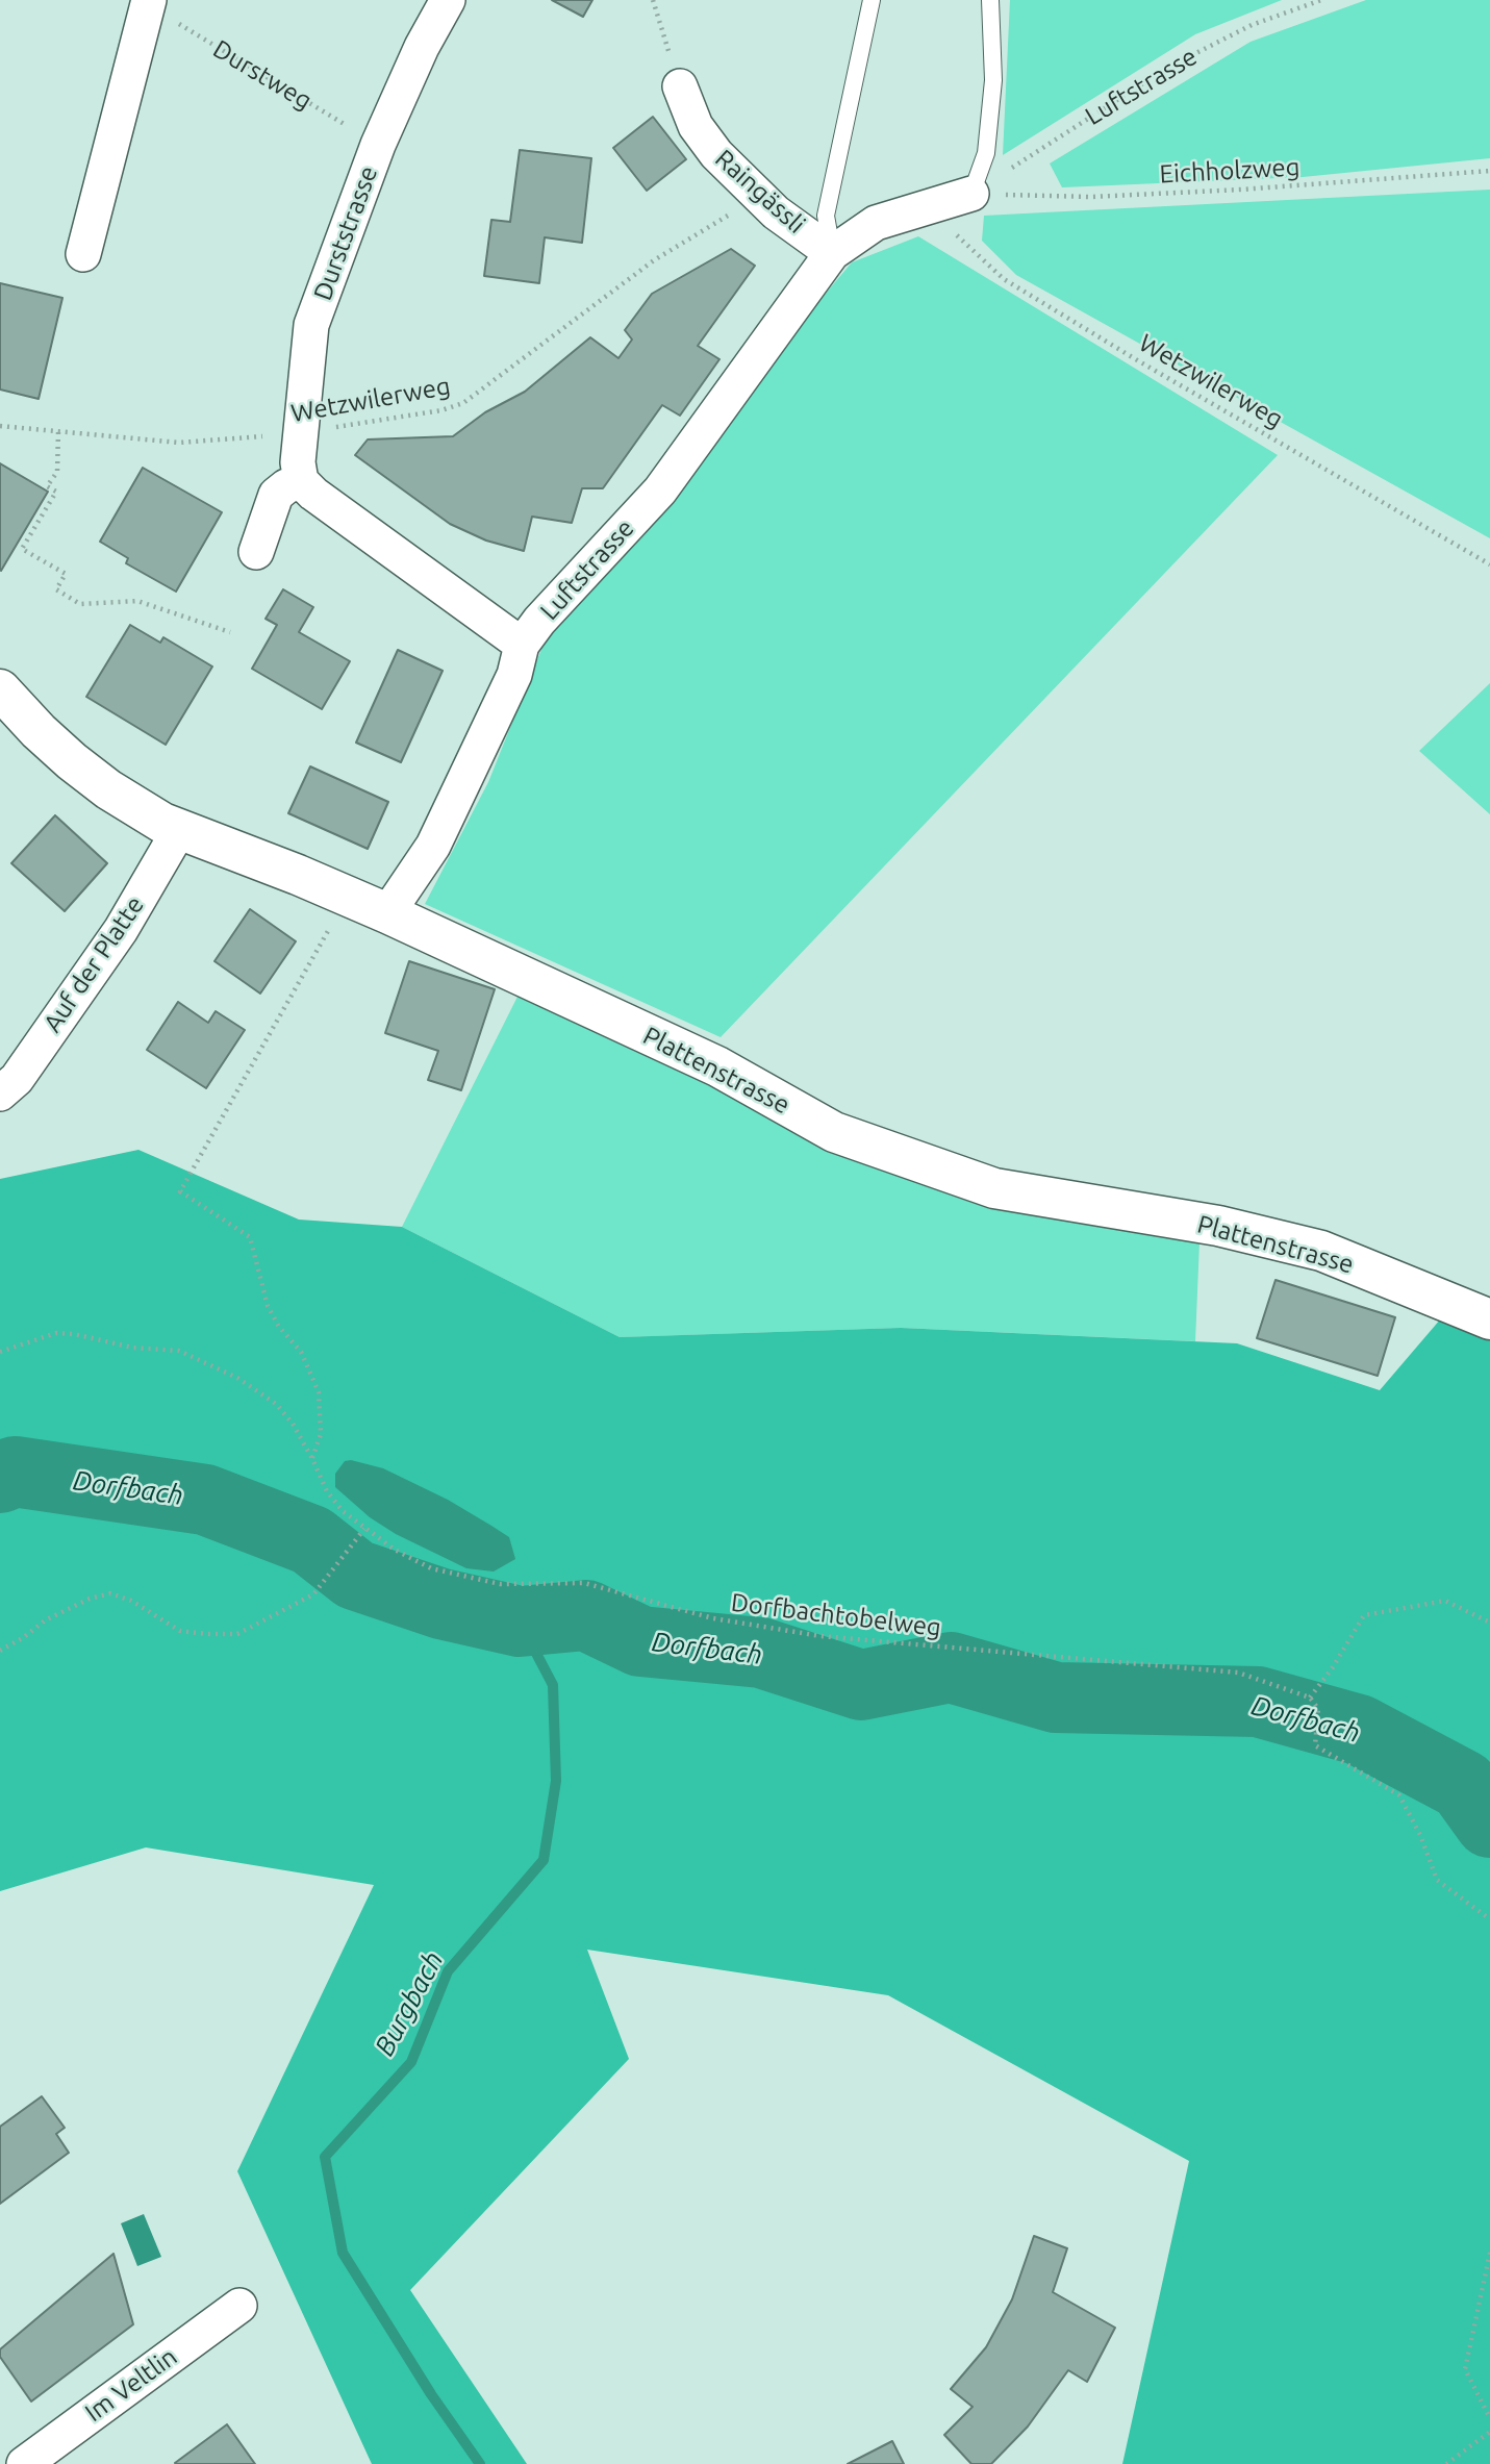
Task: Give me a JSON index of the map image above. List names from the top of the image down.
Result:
{
  "streets": {
    "street": [
      "Luftstrasse",
      "Raingässli",
      "Durststrasse",
      "Auf der Platte",
      "Plattenstrasse",
      "Im Veltlin"
    ],
    "path": [
      "Durstweg",
      "Eichholzweg",
      "Wetzwilerweg",
      "Dorfbachtobelweg"
    ]
  },
  "crossings": [
    ["Durstweg", "Durststrasse"],
    ["Luftstrasse", "Eichholzweg"],
    ["Luftstrasse", "Raingässli"],
    ["Luftstrasse", "Plattenstrasse"],
    ["Raingässli", "Wetzwilerweg"],
    ["Durststrasse", "Wetzwilerweg"],
    ["Auf der Platte", "Plattenstrasse"]
  ],
  "water": ["Dorfbach", "Burgbach"]
}
